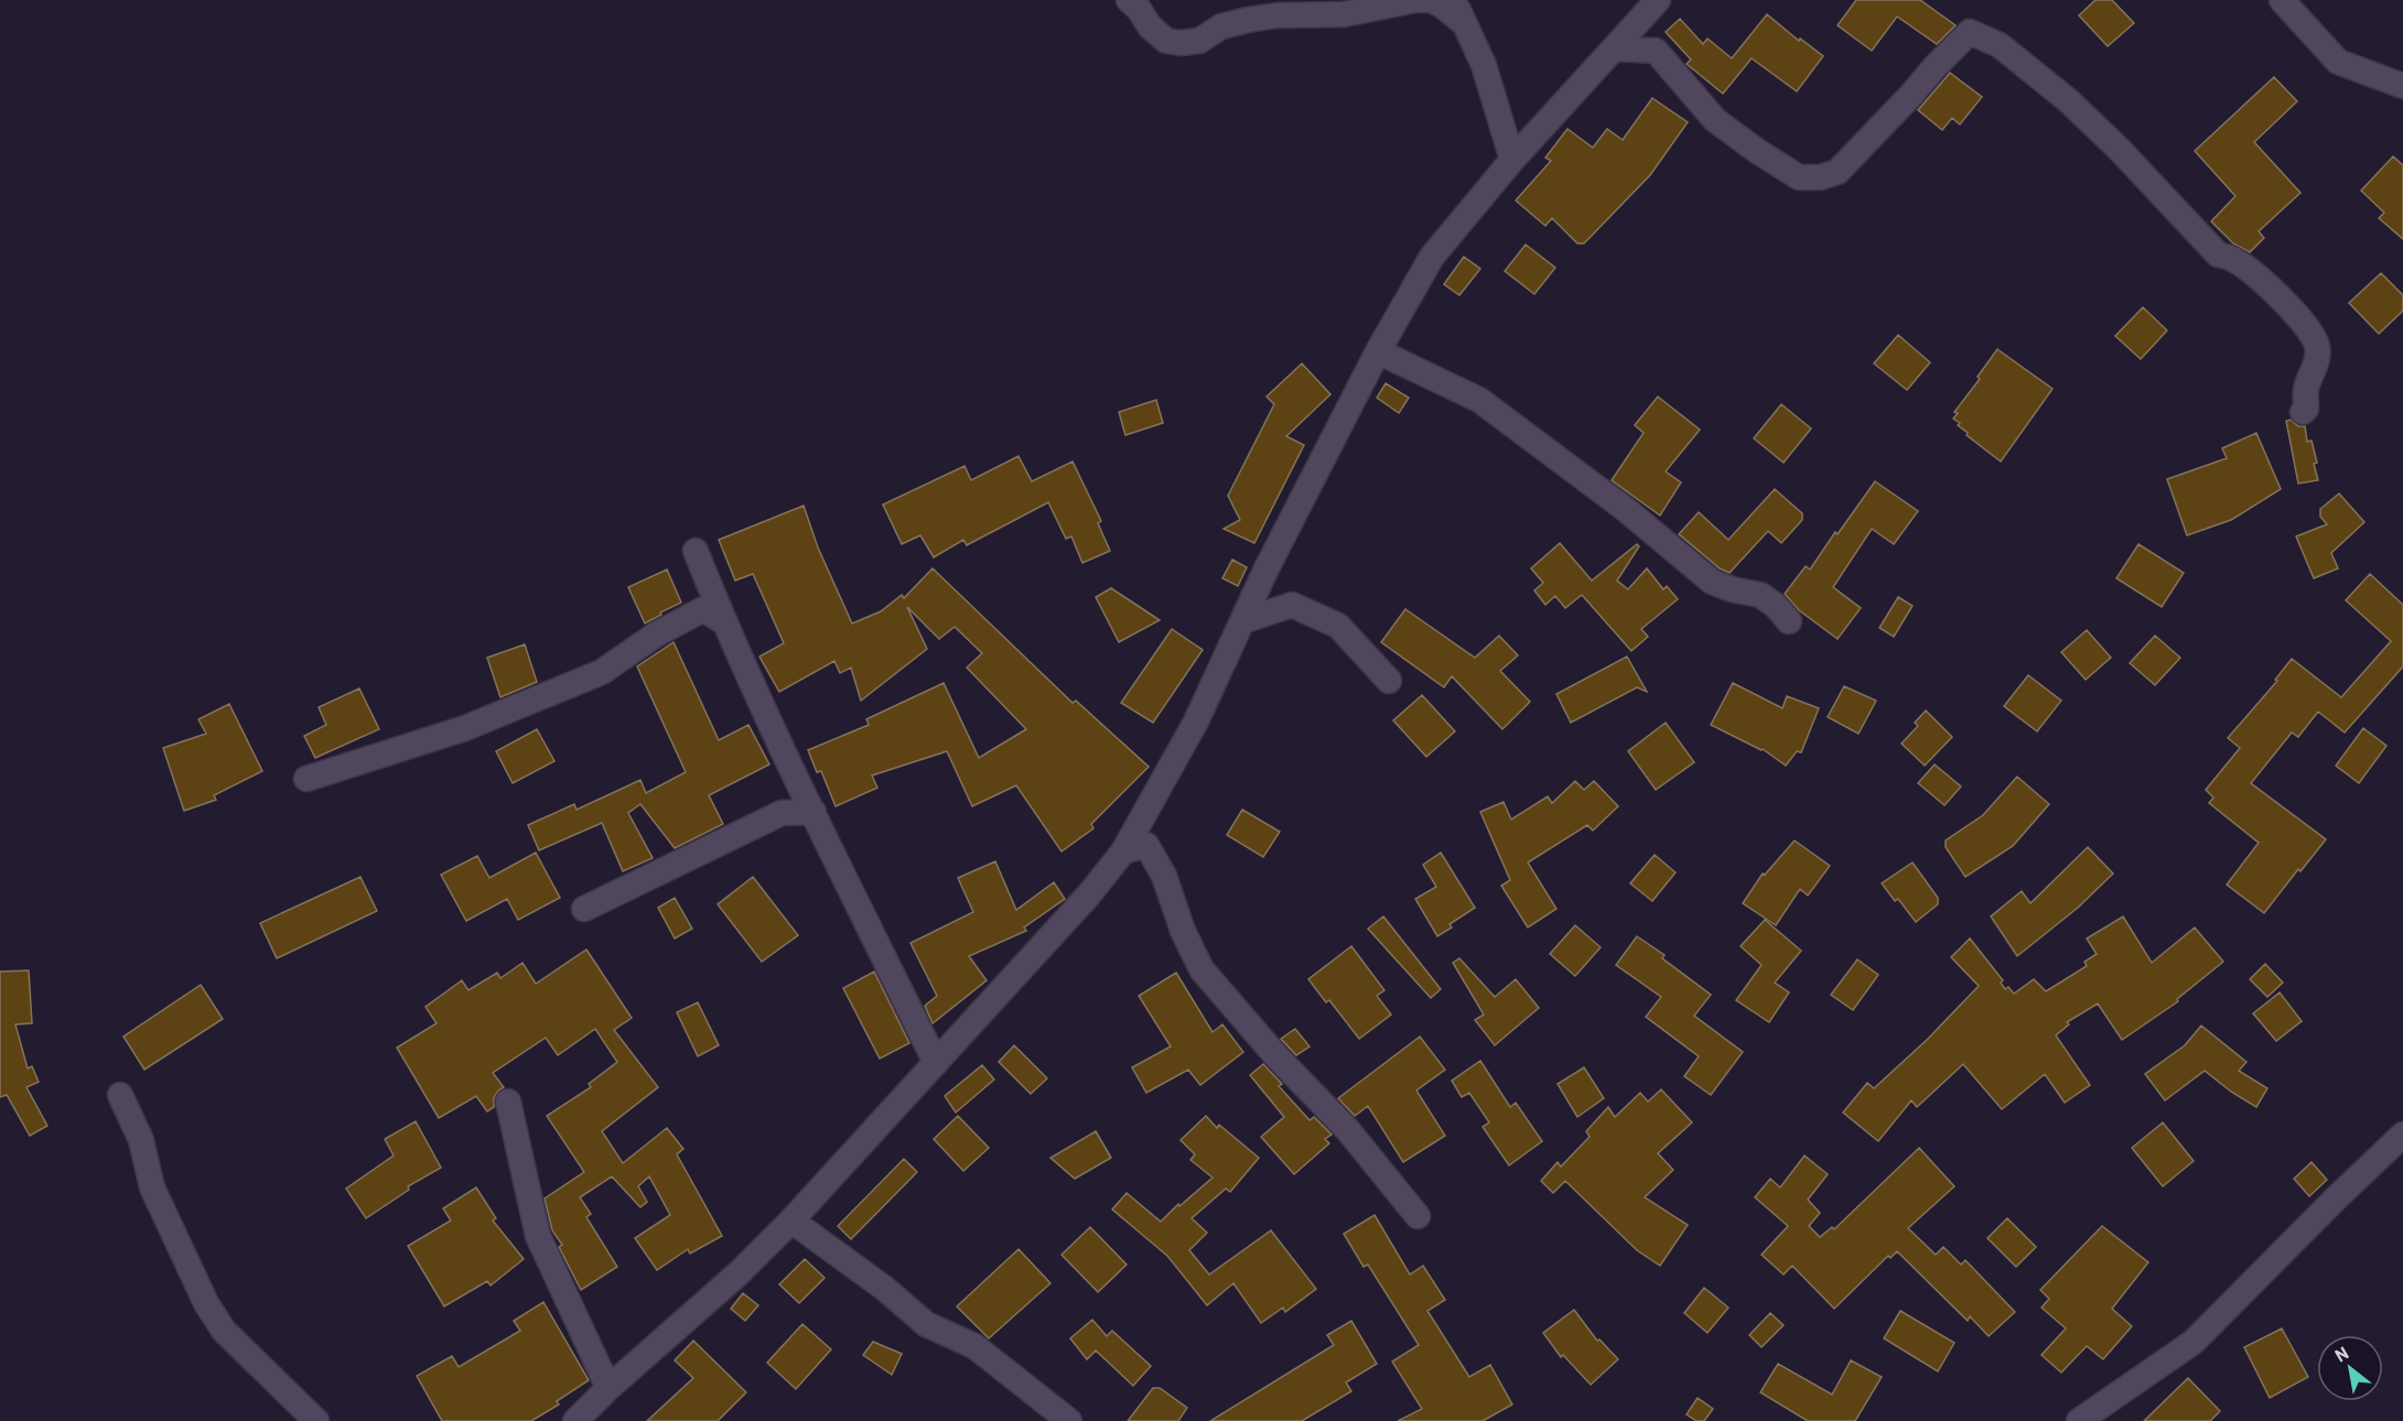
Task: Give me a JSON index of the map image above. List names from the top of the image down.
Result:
{
  "north": "top left"
}
